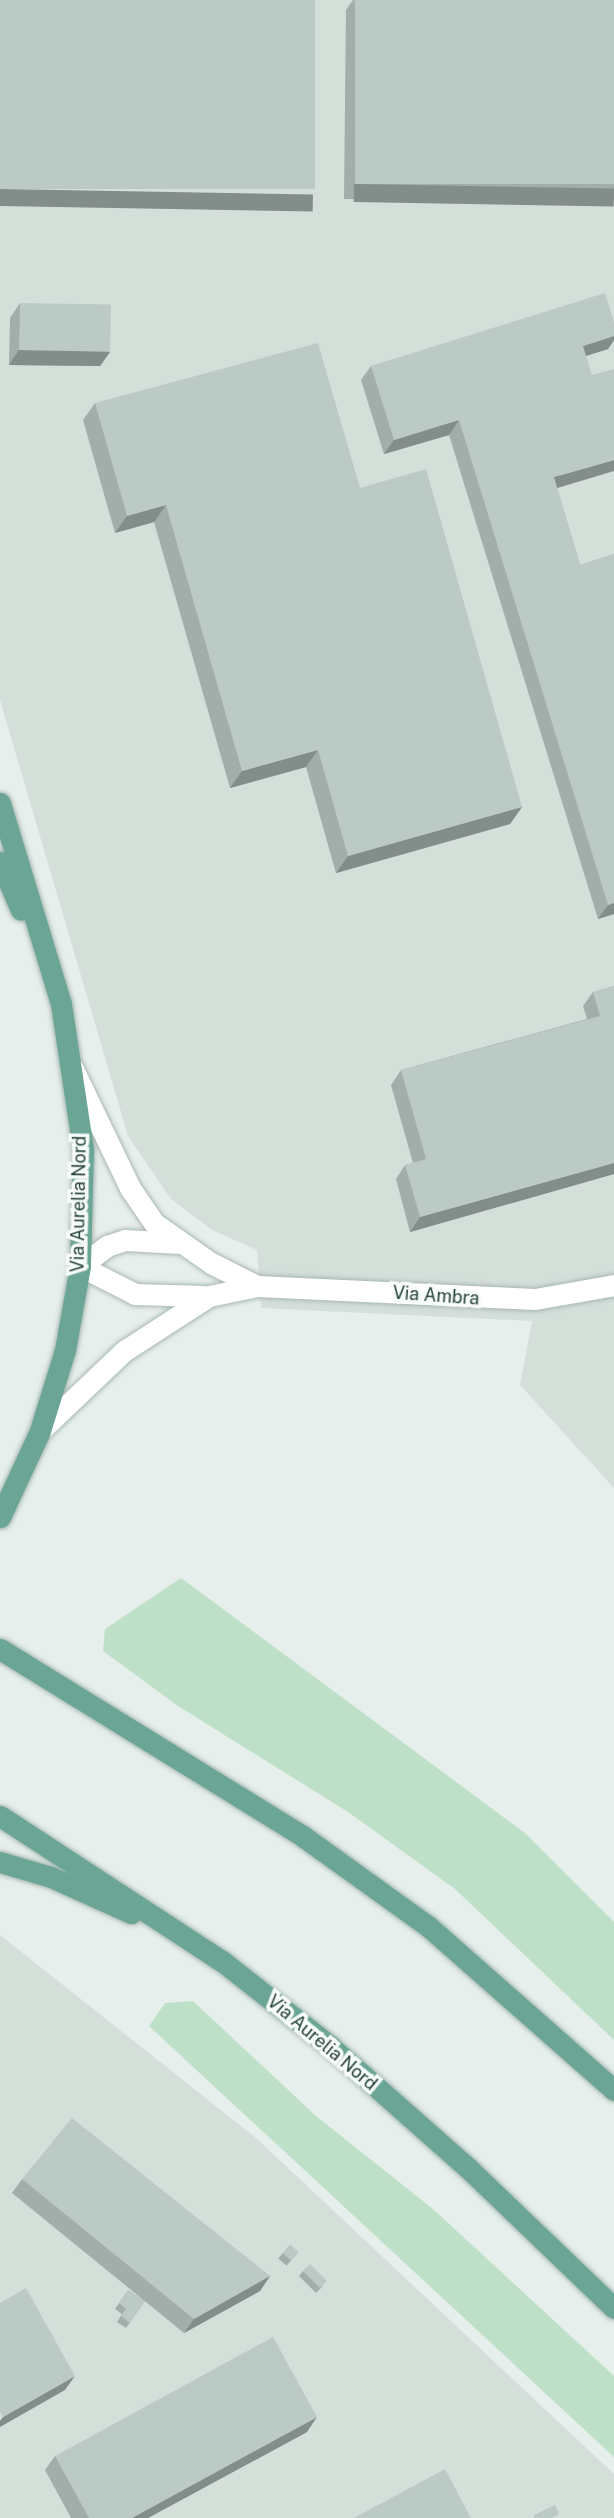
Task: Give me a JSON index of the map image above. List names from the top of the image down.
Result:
{
  "streets": {
    "main road": ["Via Aurelia Nord"],
    "street": ["Via Ambra"]
  }
}
